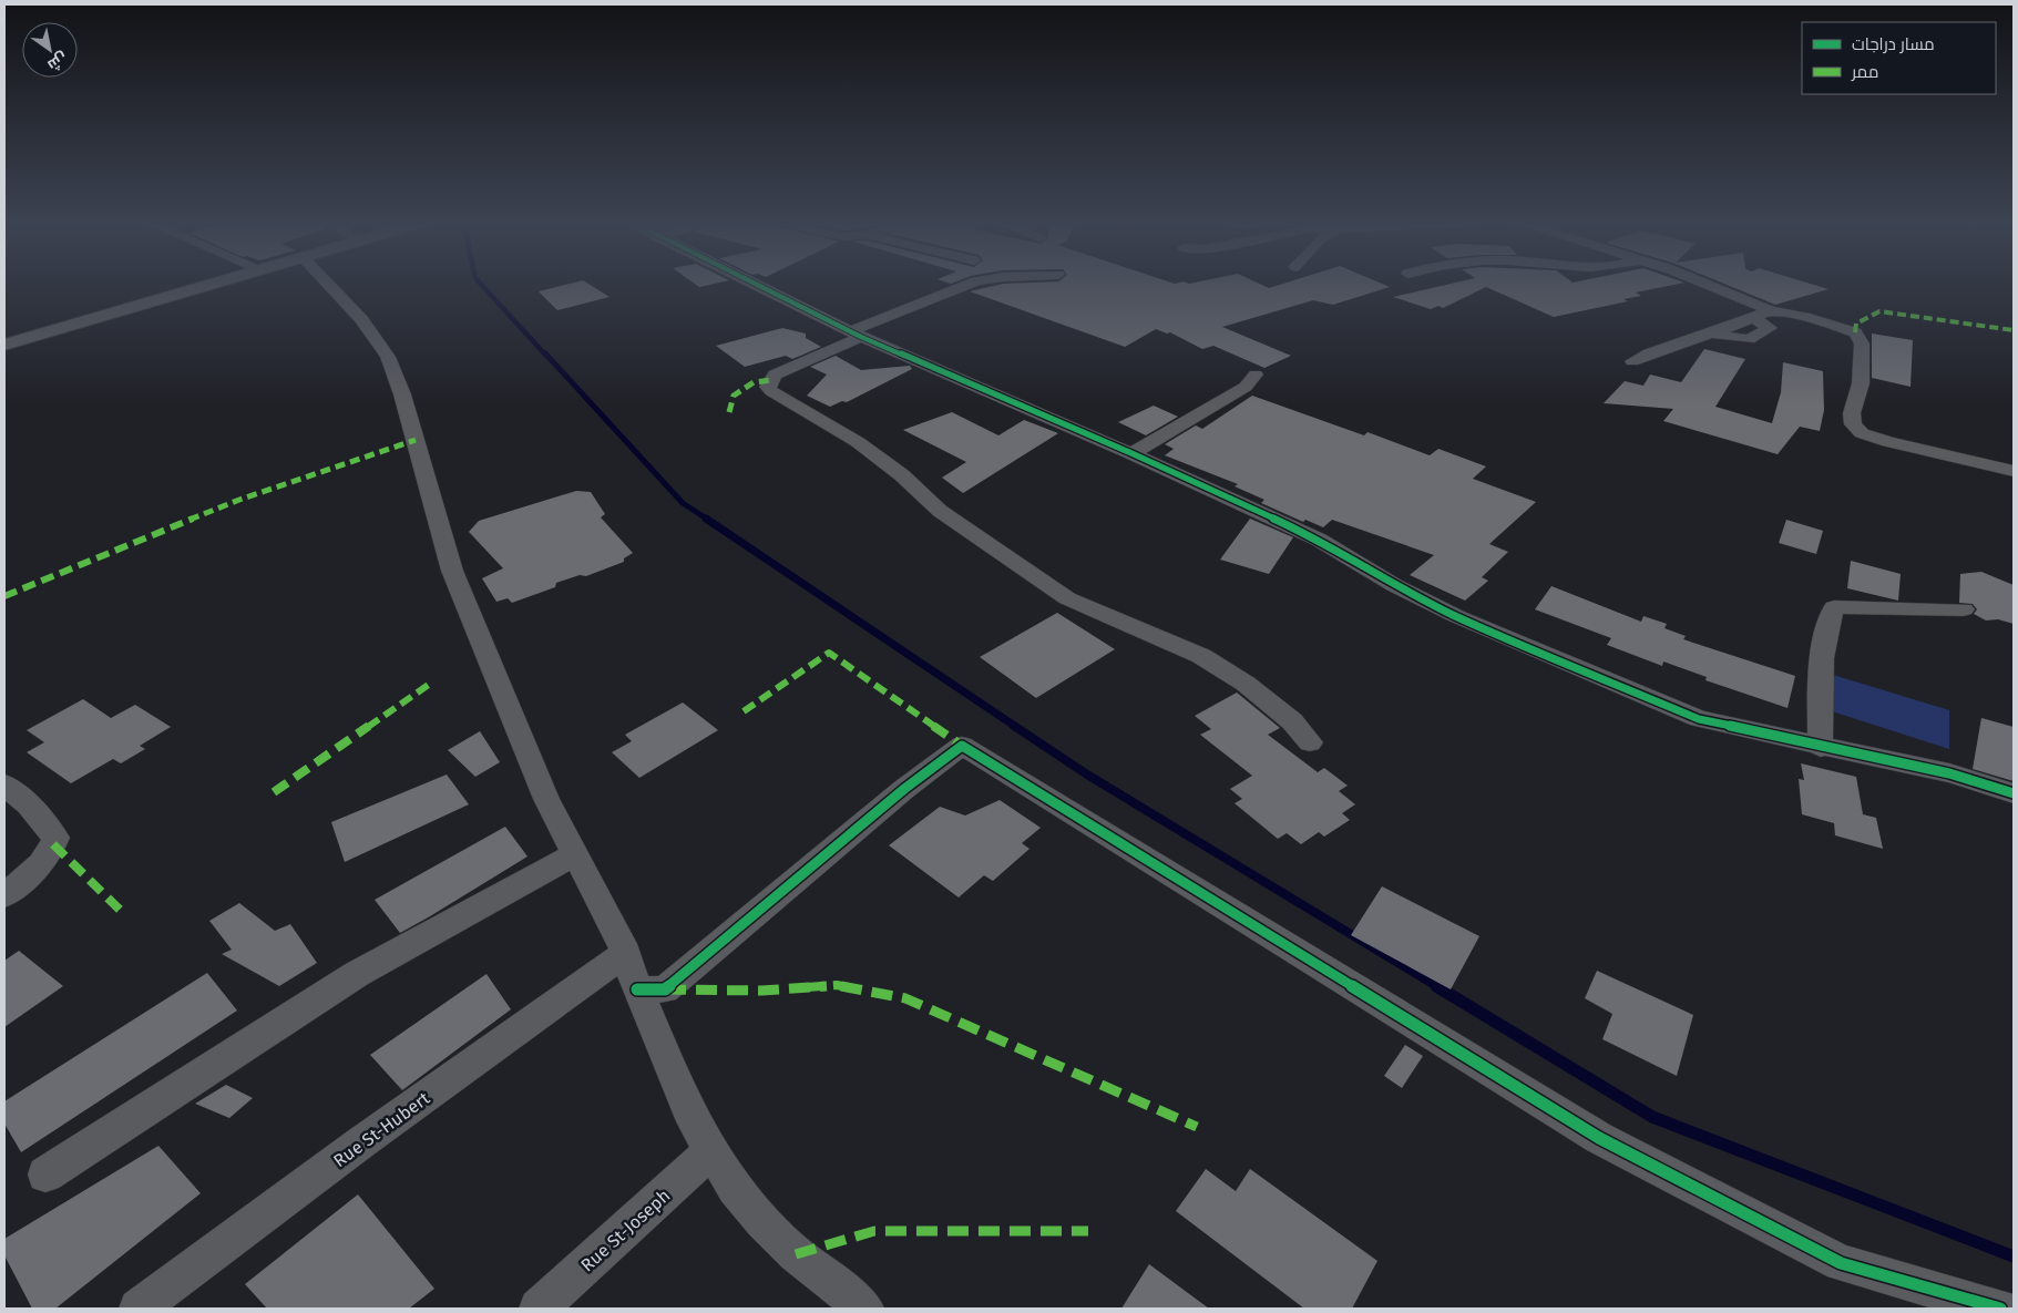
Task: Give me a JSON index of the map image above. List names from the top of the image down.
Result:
{
  "streets": {
    "street": ["Rue St-Hubert", "Rue St-Joseph"]
  },
  "legend": ["مسار دراجات", "ممر"],
  "north": "bottom right"
}
